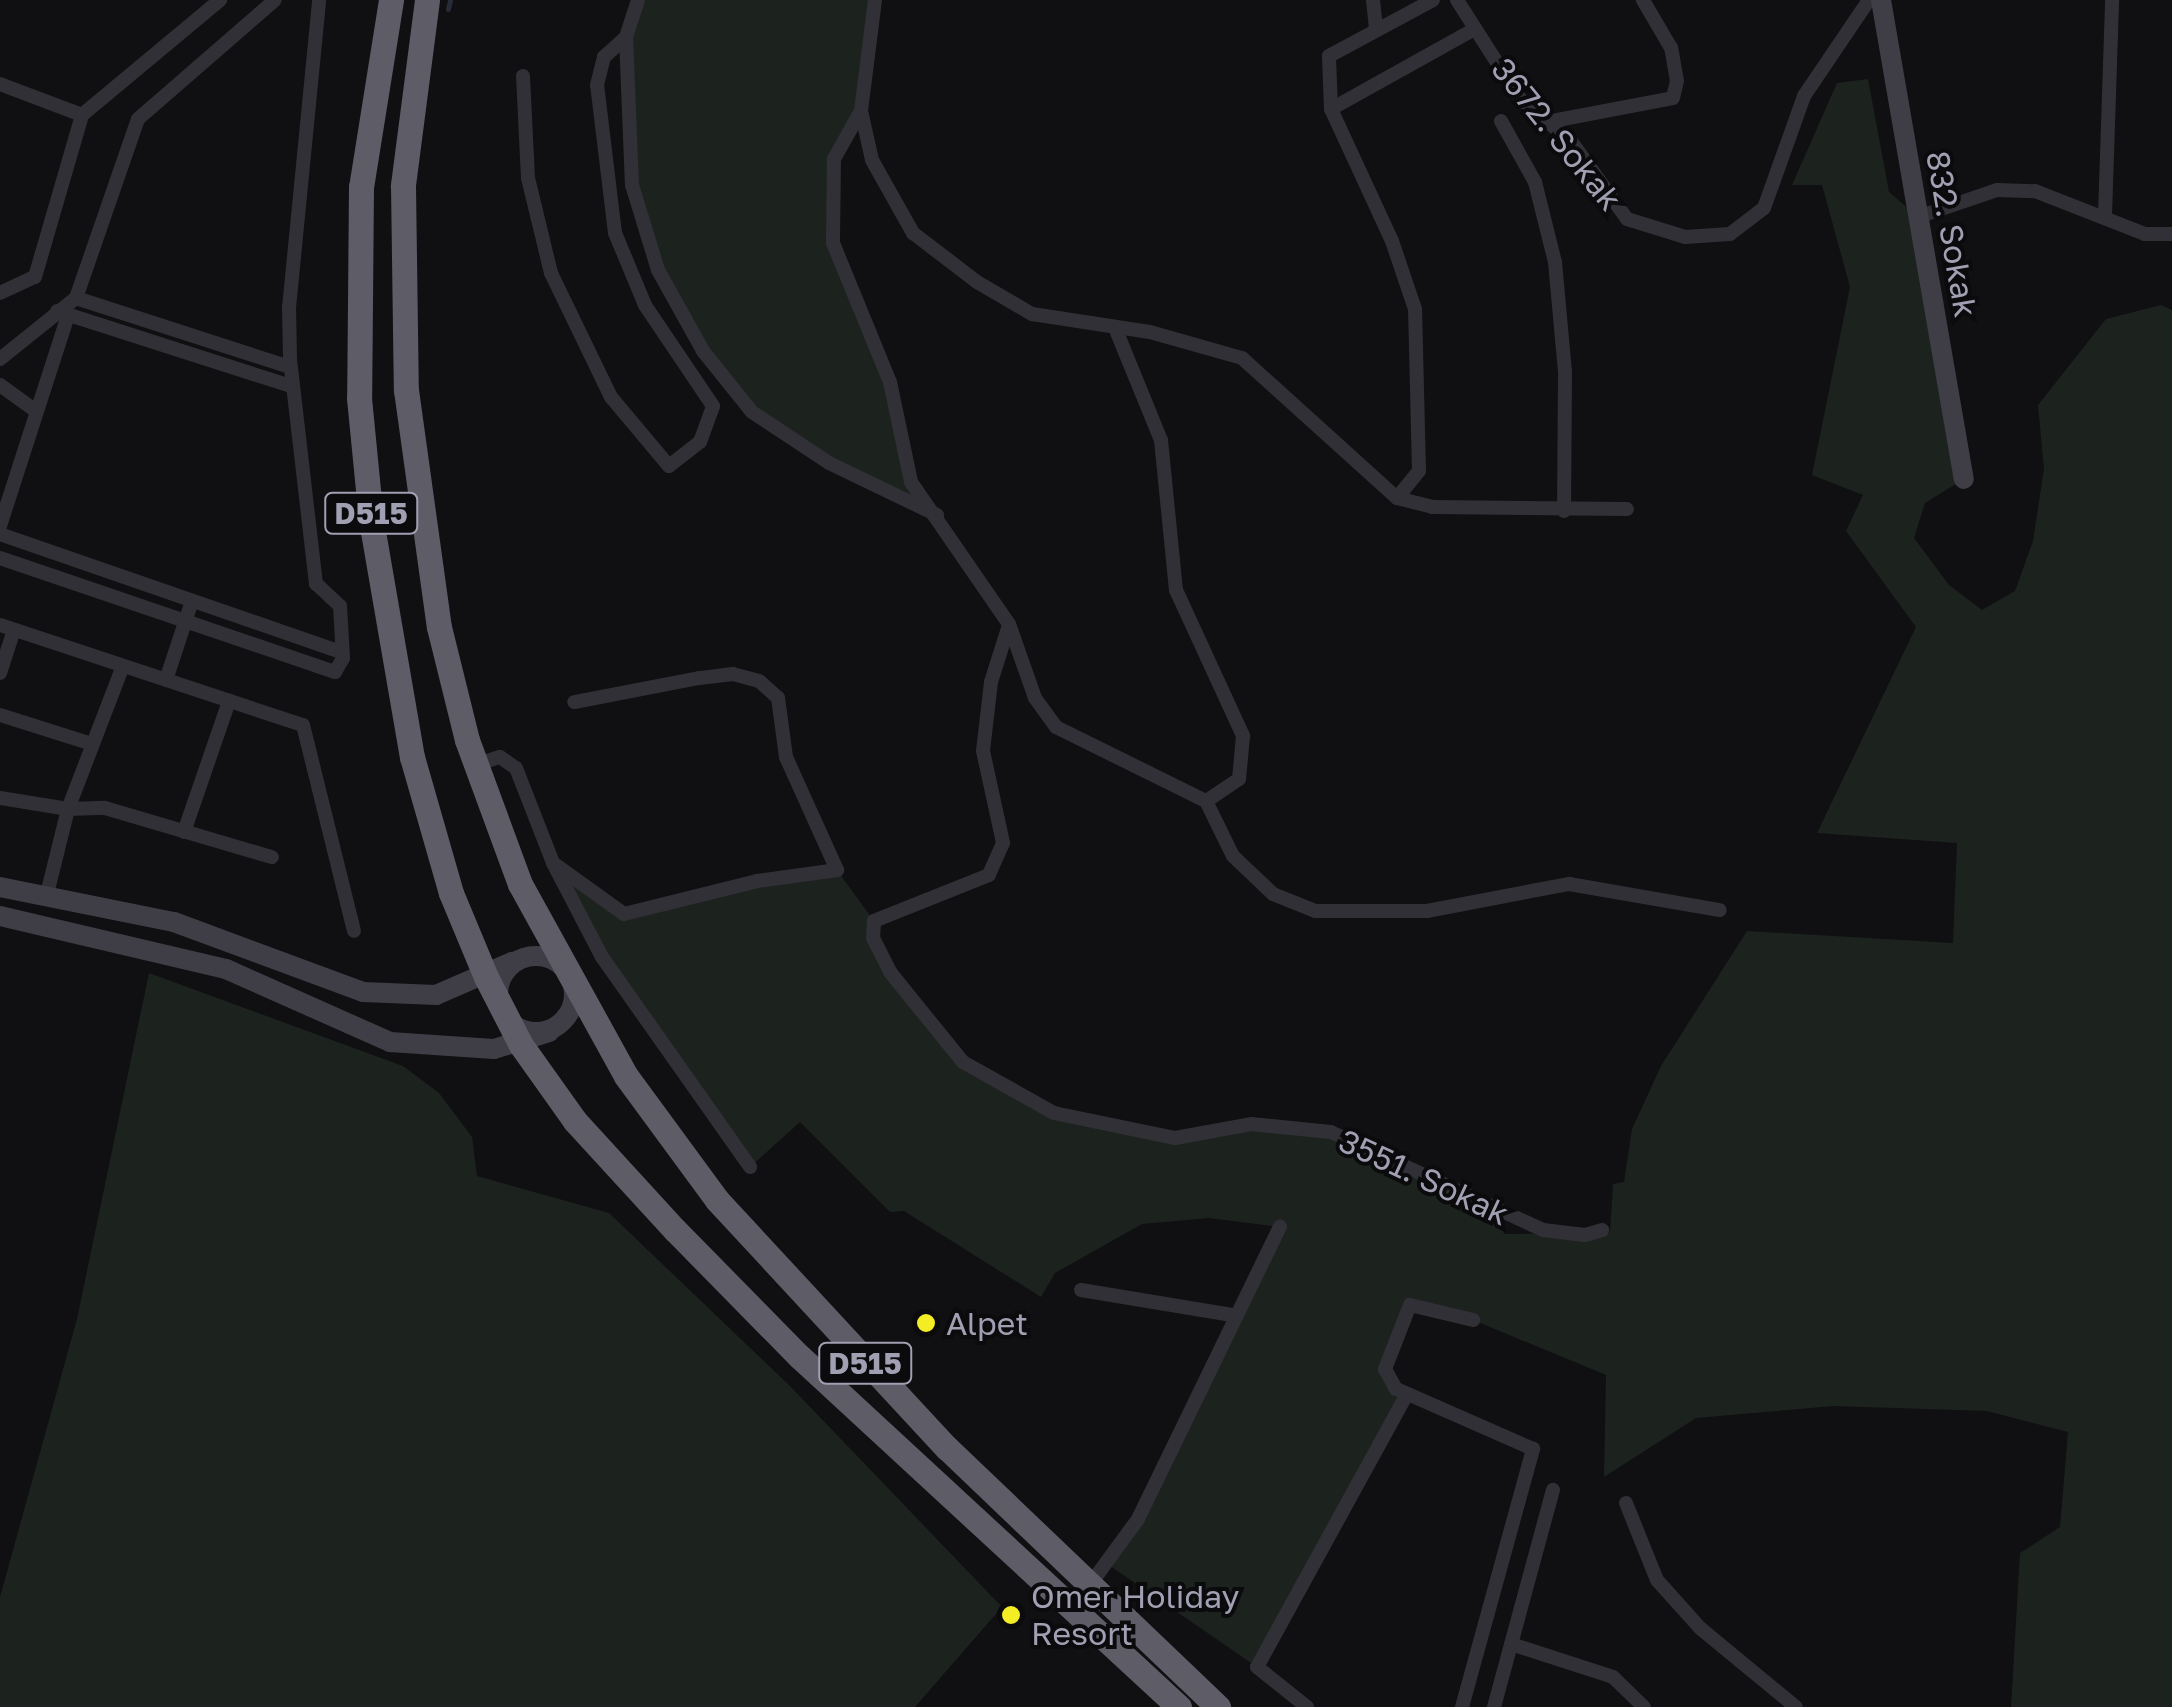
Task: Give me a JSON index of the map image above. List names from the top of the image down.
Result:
{
  "streets": {
    "highway": ["D515"],
    "main road": ["832. Sokak"],
    "street": ["3672. Sokak", "3551. Sokak"]
  },
  "places": ["Alpet", "Omer Holiday Resort"]
}
